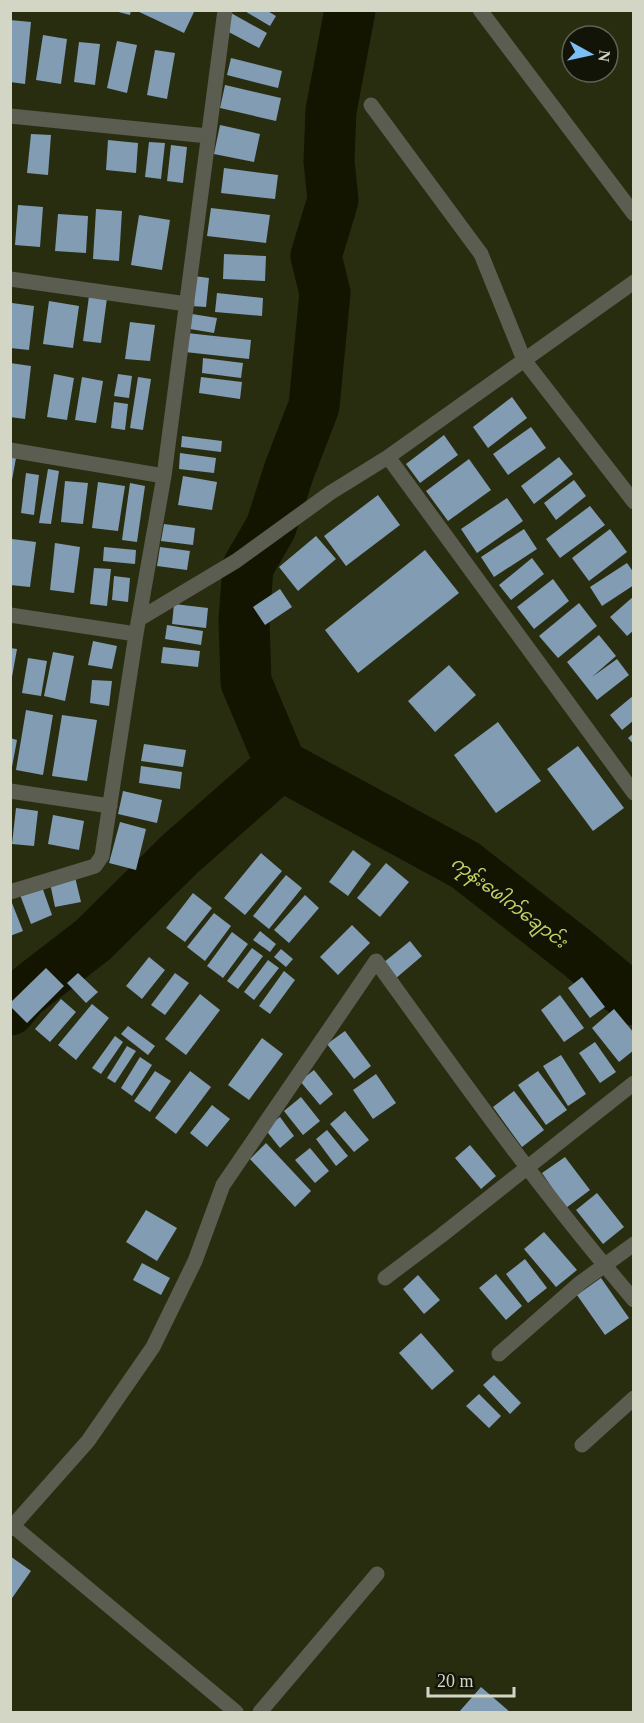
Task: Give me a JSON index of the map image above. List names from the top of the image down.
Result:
{
  "water": ["ကုန်းဖေါက်ချောင်း"],
  "scale_bar": "20 m",
  "north": "right"
}
